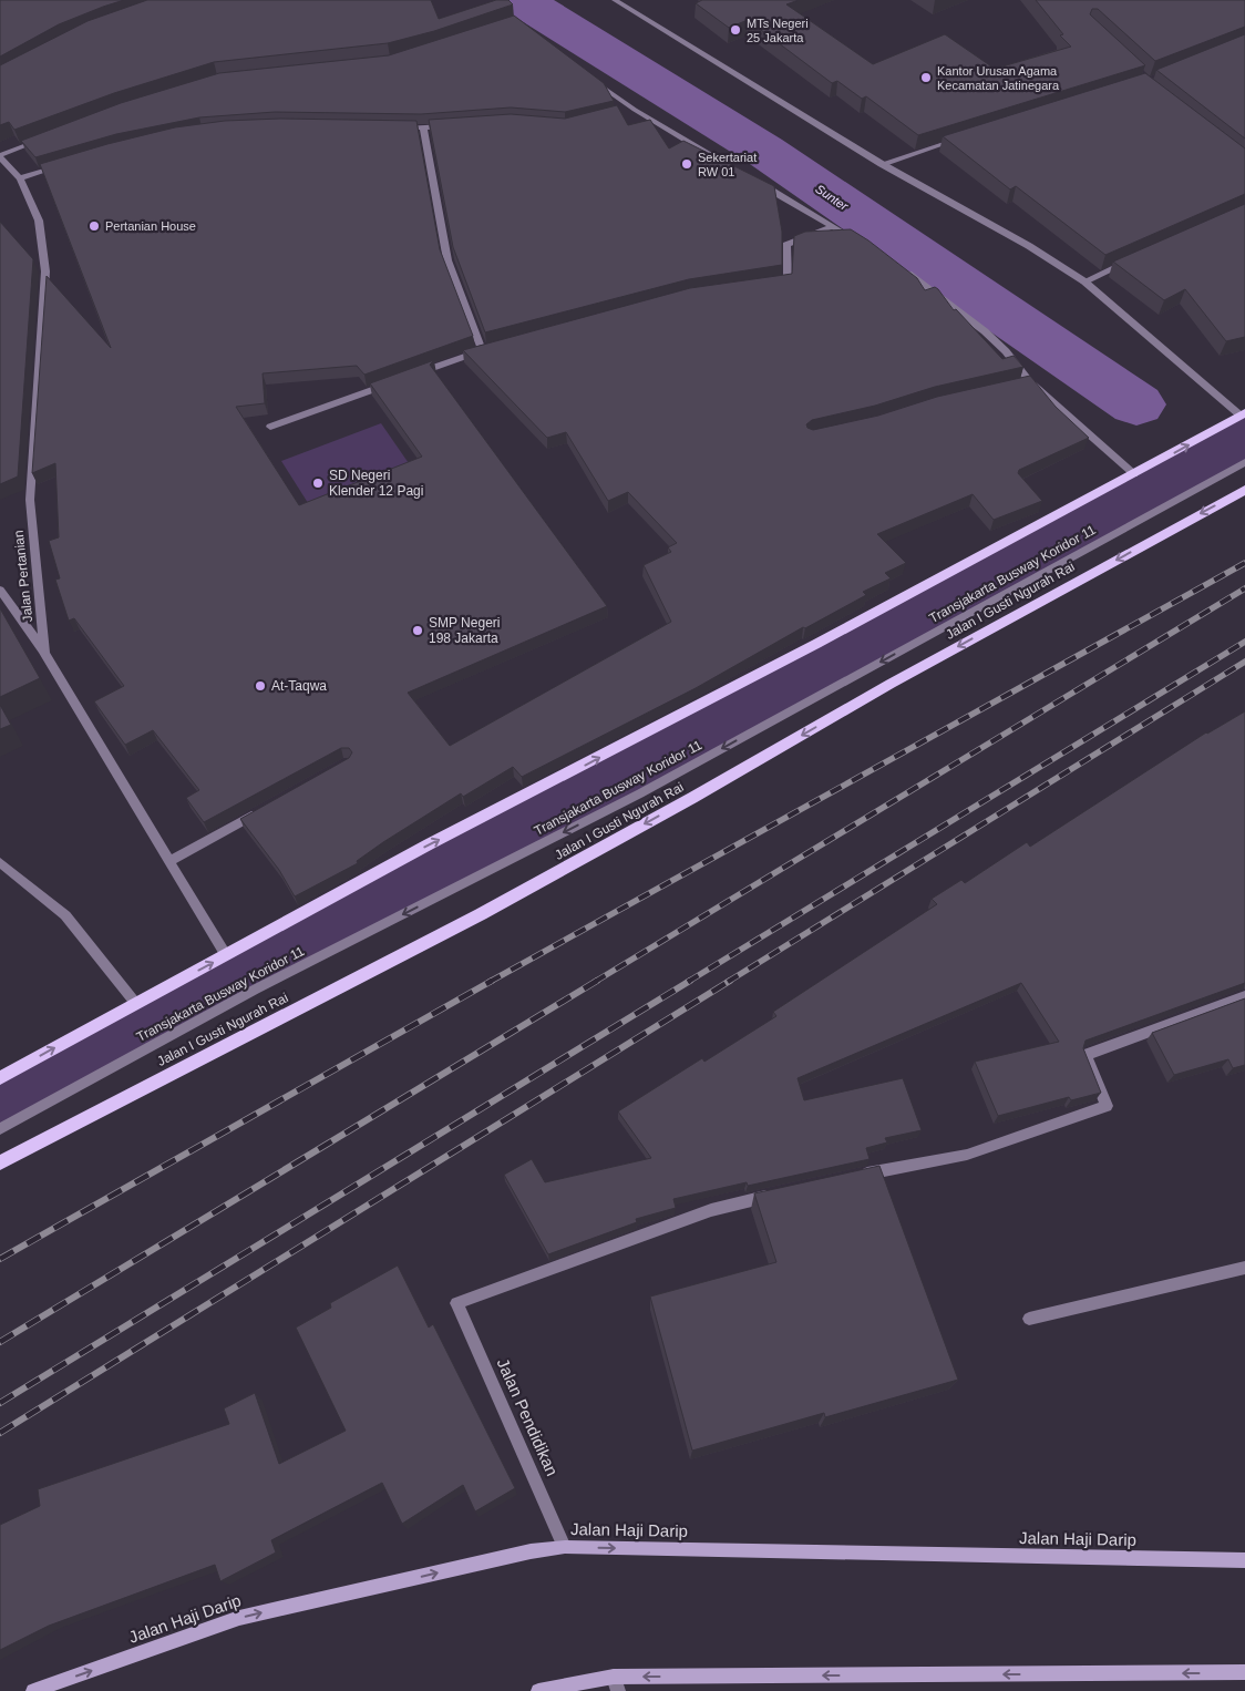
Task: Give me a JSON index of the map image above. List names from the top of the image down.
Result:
{
  "streets": {
    "main road": ["Jalan I Gusti Ngurah Rai", "Jalan Haji Darip"],
    "street": ["Transjakarta Busway Koridor 11", "Jalan Pertanian", "Jalan Pendidikan"]
  },
  "crossings": [
    ["Jalan Pendidikan", "Jalan Haji Darip"]
  ],
  "one_way": ["Transjakarta Busway Koridor 11", "Jalan Haji Darip"],
  "water": ["Sunter"],
  "places": [
    "MTs Negeri 25 Jakarta",
    "Kantor Urusan Agama Kecamatan Jatinegara",
    "Sekertariat RW 01",
    "Pertanian House",
    "SD Negeri Klender 12 Pagi",
    "SMP Negeri 198 Jakarta",
    "At-Taqwa"
  ]
}
